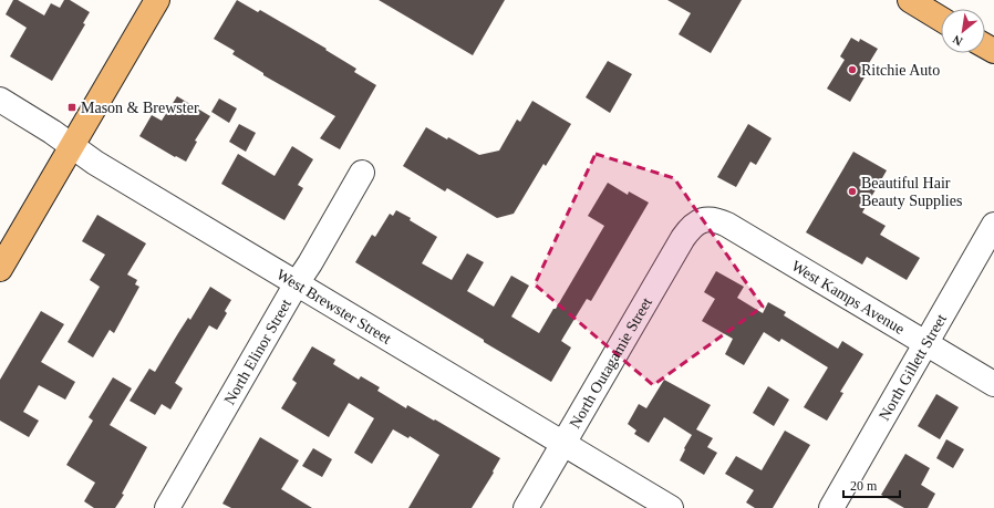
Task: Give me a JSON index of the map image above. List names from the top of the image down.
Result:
{
  "streets": {
    "street": [
      "West Kamps Avenue",
      "West Brewster Street",
      "North Elinor Street",
      "North Outagamie Street",
      "North Gillett Street"
    ]
  },
  "crossings": [
    ["West Kamps Avenue", "North Outagamie Street"],
    ["West Kamps Avenue", "North Gillett Street"],
    ["West Brewster Street", "North Elinor Street"],
    ["West Brewster Street", "North Outagamie Street"]
  ],
  "places": {
    "other": ["Ritchie Auto", "Beautiful Hair Beauty Supplies"],
    "transit": ["Mason & Brewster"]
  },
  "scale_bar": "20 m",
  "north": "bottom left"
}
